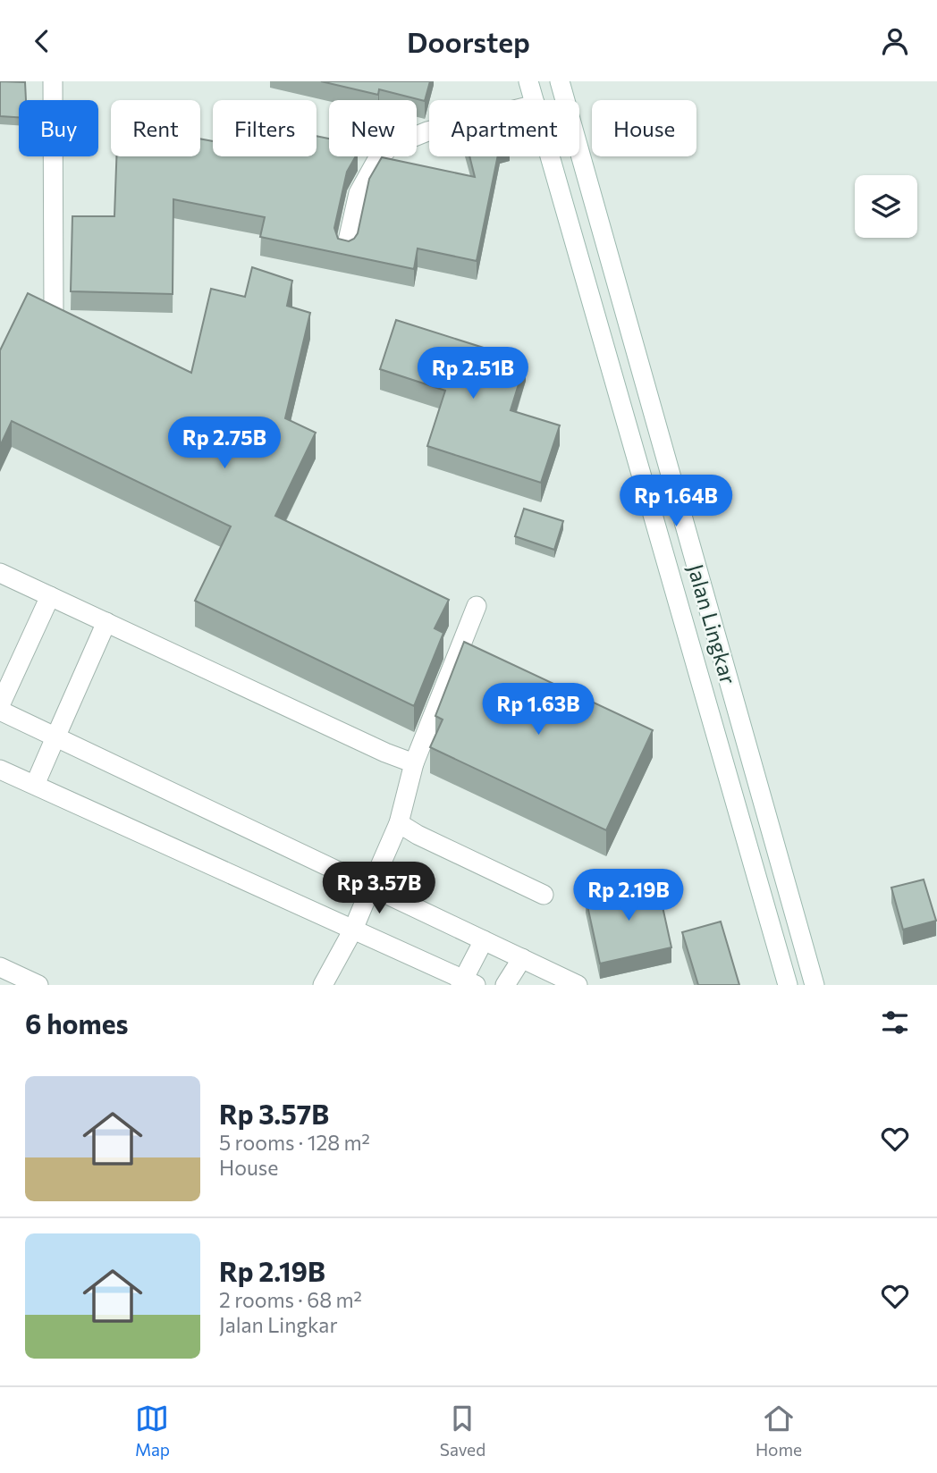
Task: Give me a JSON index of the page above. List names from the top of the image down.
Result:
{
  "streets": {
    "street": ["Jalan Lingkar"]
  },
  "page": {
    "header": "Doorstep",
    "chip": [
      "Buy",
      "Rent",
      "Filters",
      "New",
      "Apartment",
      "House"
    ],
    "price": [
      "Rp 2.51B",
      "Rp 2.75B",
      "Rp 1.64B",
      "Rp 1.63B",
      "Rp 3.57B",
      "Rp 2.19B"
    ],
    "heading": "6 homes",
    "list": [
      {
        "name": "Rp 3.57B",
        "note": "5 rooms · 128 m² · House"
      },
      {
        "name": "Rp 2.19B",
        "note": "2 rooms · 68 m² · Jalan Lingkar"
      }
    ],
    "tabs": ["Map", "Saved", "Home"]
  }
}
